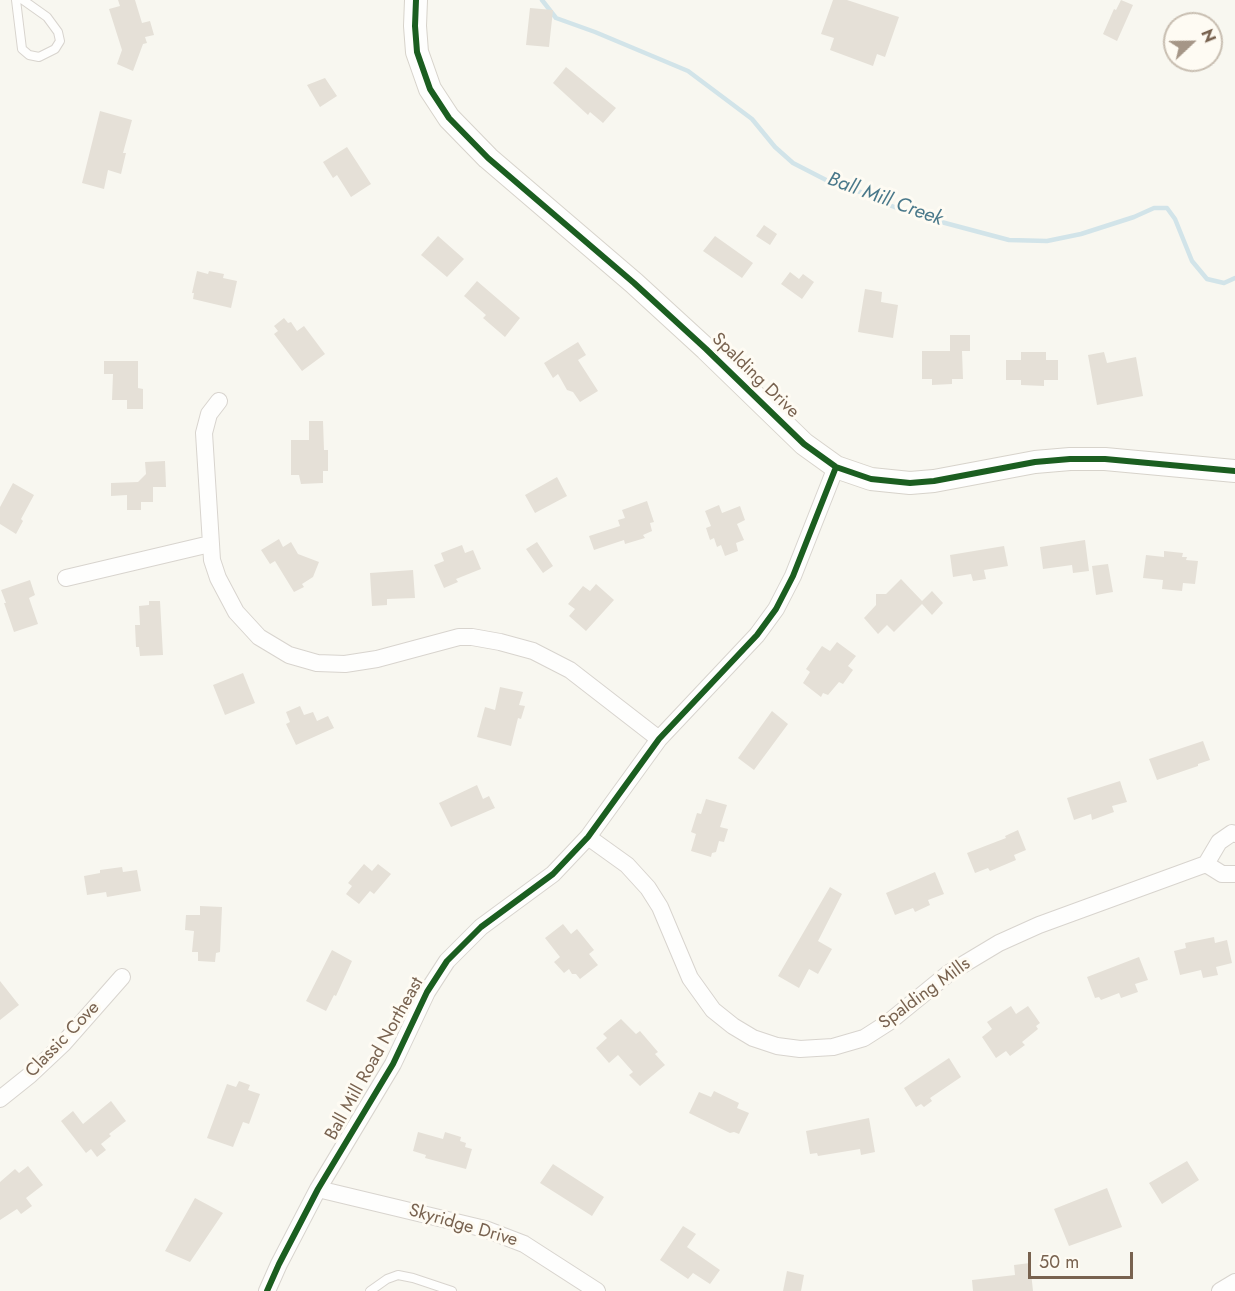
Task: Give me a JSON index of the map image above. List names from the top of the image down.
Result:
{
  "streets": {
    "street": [
      "Spalding Drive",
      "Spalding Mills",
      "Classic Cove",
      "Ball Mill Road Northeast",
      "Skyridge Drive"
    ]
  },
  "crossings": [
    ["Spalding Drive", "Ball Mill Road Northeast"],
    ["Spalding Mills", "Ball Mill Road Northeast"],
    ["Ball Mill Road Northeast", "Skyridge Drive"]
  ],
  "water": ["Ball Mill Creek"],
  "scale_bar": "50 m",
  "north": "right"
}
